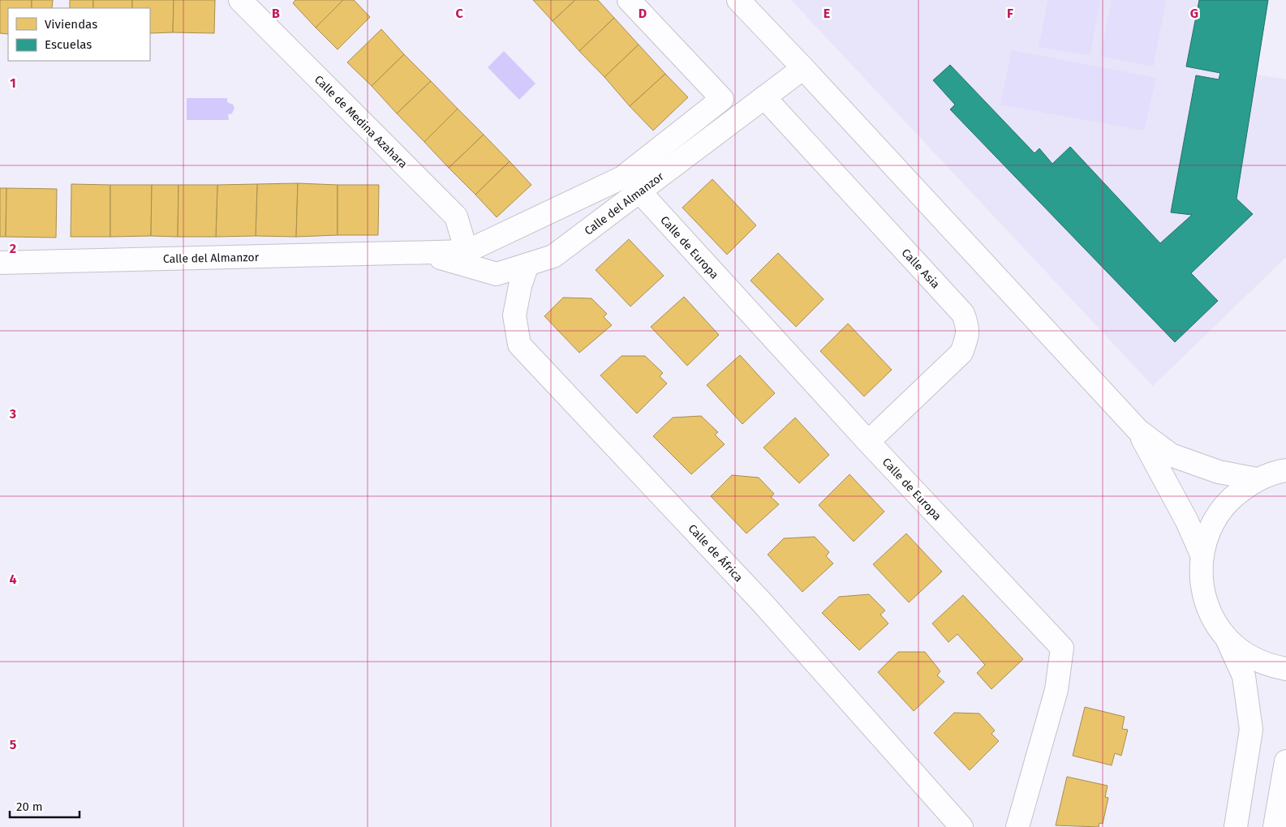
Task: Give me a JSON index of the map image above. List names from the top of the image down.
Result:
{
  "streets": {
    "street": [
      "Calle de Medina Azahara",
      "Calle del Almanzor",
      "Calle de Europa",
      "Calle Asia",
      "Calle de África"
    ]
  },
  "crossings": [
    ["Calle de Medina Azahara", "Calle del Almanzor"],
    ["Calle del Almanzor", "Calle de Europa"],
    ["Calle del Almanzor", "Calle Asia"],
    ["Calle del Almanzor", "Calle de África"],
    ["Calle de Europa", "Calle Asia"]
  ],
  "legend": ["Viviendas", "Escuelas"],
  "scale_bar": "20 m",
  "grid": {
    "columns": [
      "B",
      "C",
      "D",
      "E",
      "F",
      "G"
    ],
    "rows": [
      "1",
      "2",
      "3",
      "4",
      "5"
    ]
  }
}
